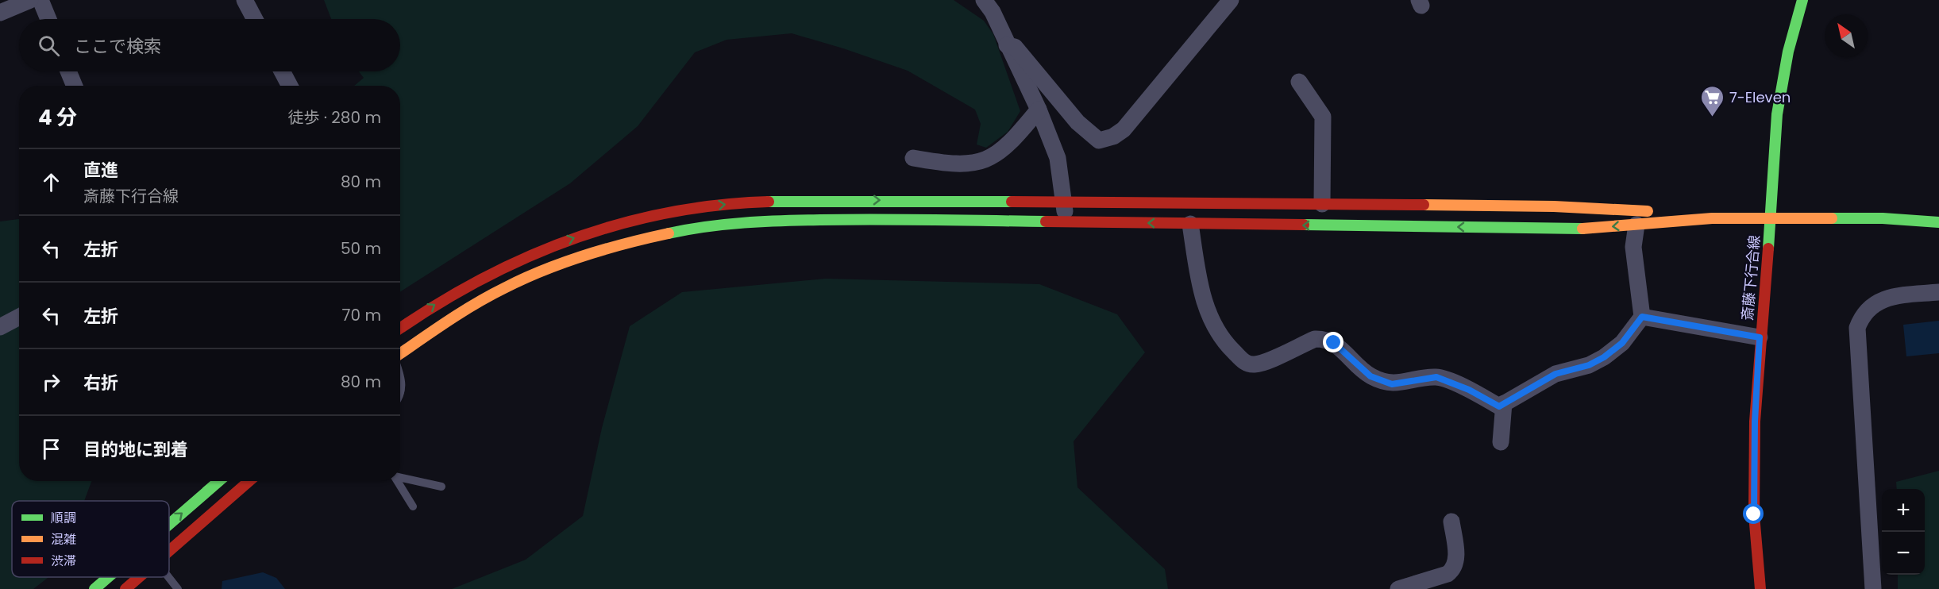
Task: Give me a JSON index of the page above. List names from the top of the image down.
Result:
{
  "streets": {
    "street": ["斎藤下行合線"]
  },
  "places": {
    "supermarket": ["7-Eleven"]
  },
  "legend": ["順調", "混雑", "渋滞"],
  "north": "top left",
  "page": {
    "search": "ここで検索",
    "heading": ["4 分", "徒歩 · 280 m"],
    "list": [
      ["直進", "斎藤下行合線", "80 m"],
      ["左折", "50 m"],
      ["左折", "70 m"],
      ["右折", "80 m"],
      "目的地に到着"
    ],
    "map_buttons": ["+", "−"]
  }
}
